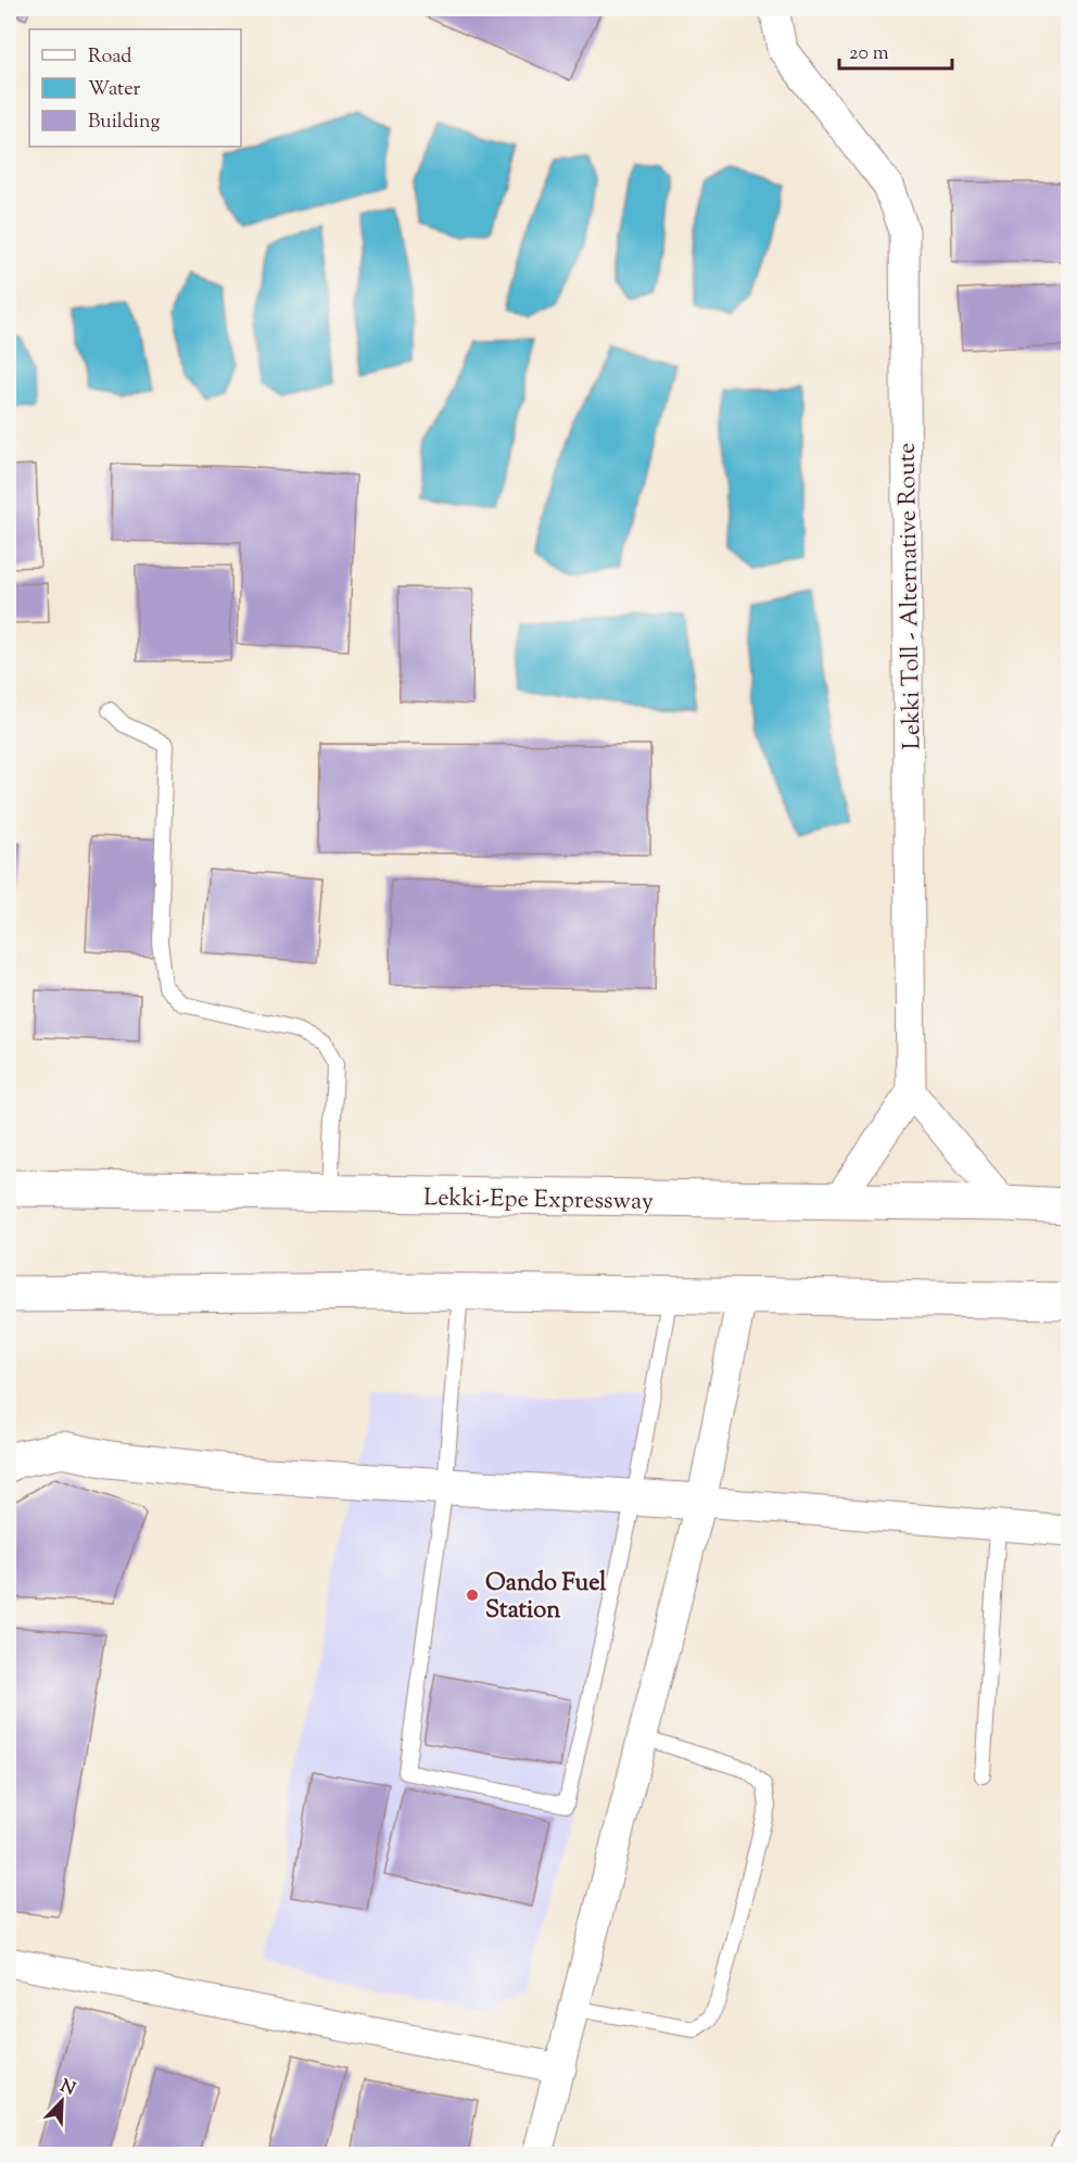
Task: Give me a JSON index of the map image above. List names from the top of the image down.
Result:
{
  "streets": {
    "main road": ["Lekki-Epe Expressway"],
    "street": ["Lekki Toll - Alternative Route"]
  },
  "places": ["Oando Fuel Station"],
  "legend": ["Road", "Water", "Building"],
  "scale_bar": "20 m",
  "north": "top right"
}
